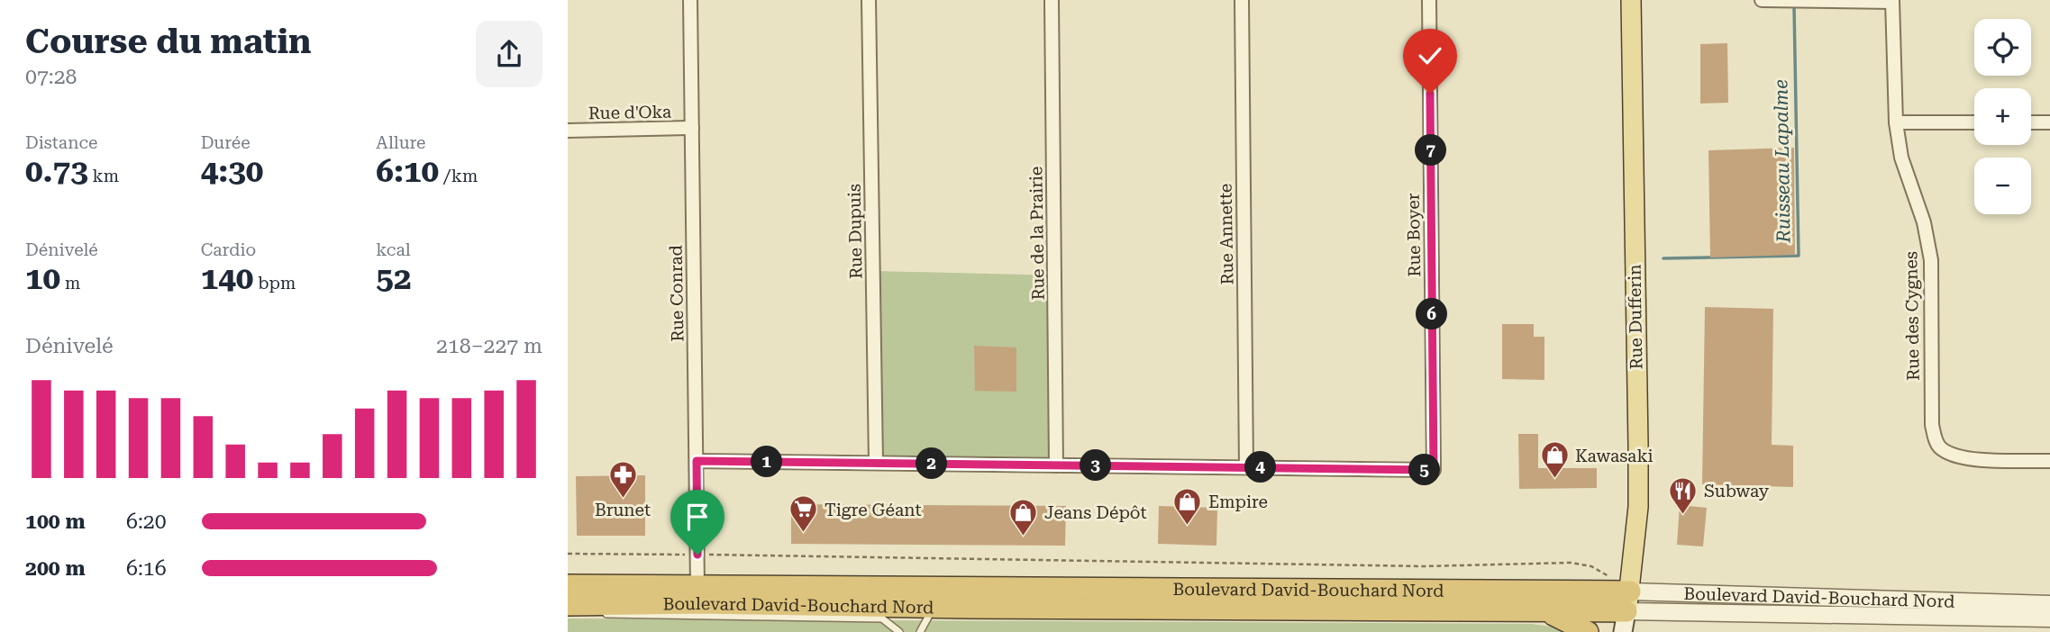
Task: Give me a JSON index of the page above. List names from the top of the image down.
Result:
{
  "streets": {
    "highway": ["Boulevard David-Bouchard Nord"],
    "main road": ["Rue Dufferin"],
    "street": [
      "Rue d'Oka",
      "Rue Dupuis",
      "Rue de la Prairie",
      "Rue Annette",
      "Rue Boyer",
      "Rue Conrad",
      "Rue des Cygnes"
    ]
  },
  "crossings": [
    ["Rue d'Oka", "Rue Conrad"],
    ["Rue Annette", "Rue Boyer"],
    ["Rue Conrad", "Boulevard David-Bouchard Nord"],
    ["Rue Dufferin", "Boulevard David-Bouchard Nord"]
  ],
  "water": ["Ruisseau Lapalme"],
  "places": {
    "shop": ["Kawasaki", "Empire", "Jeans Dépôt"],
    "pharmacy": ["Brunet"],
    "restaurant": ["Subway"],
    "supermarket": ["Tigre Géant"]
  },
  "page": {
    "heading": ["Course du matin", "07:28"],
    "map_buttons": ["+", "−"],
    "stats": [
      ["Distance", "0.73 km"],
      ["Durée", "4:30"],
      ["Allure", "6:10 /km"],
      ["Dénivelé", "10 m"],
      ["Cardio", "140 bpm"],
      ["kcal", "52"]
    ],
    "pins": [
      "7",
      "6",
      "1",
      "2",
      "3",
      "4",
      "5"
    ],
    "chart": ["Dénivelé", "218–227 m"],
    "list": [
      {
        "name": "100 m",
        "note": "6:20"
      },
      {
        "name": "200 m",
        "note": "6:16"
      }
    ]
  }
}
